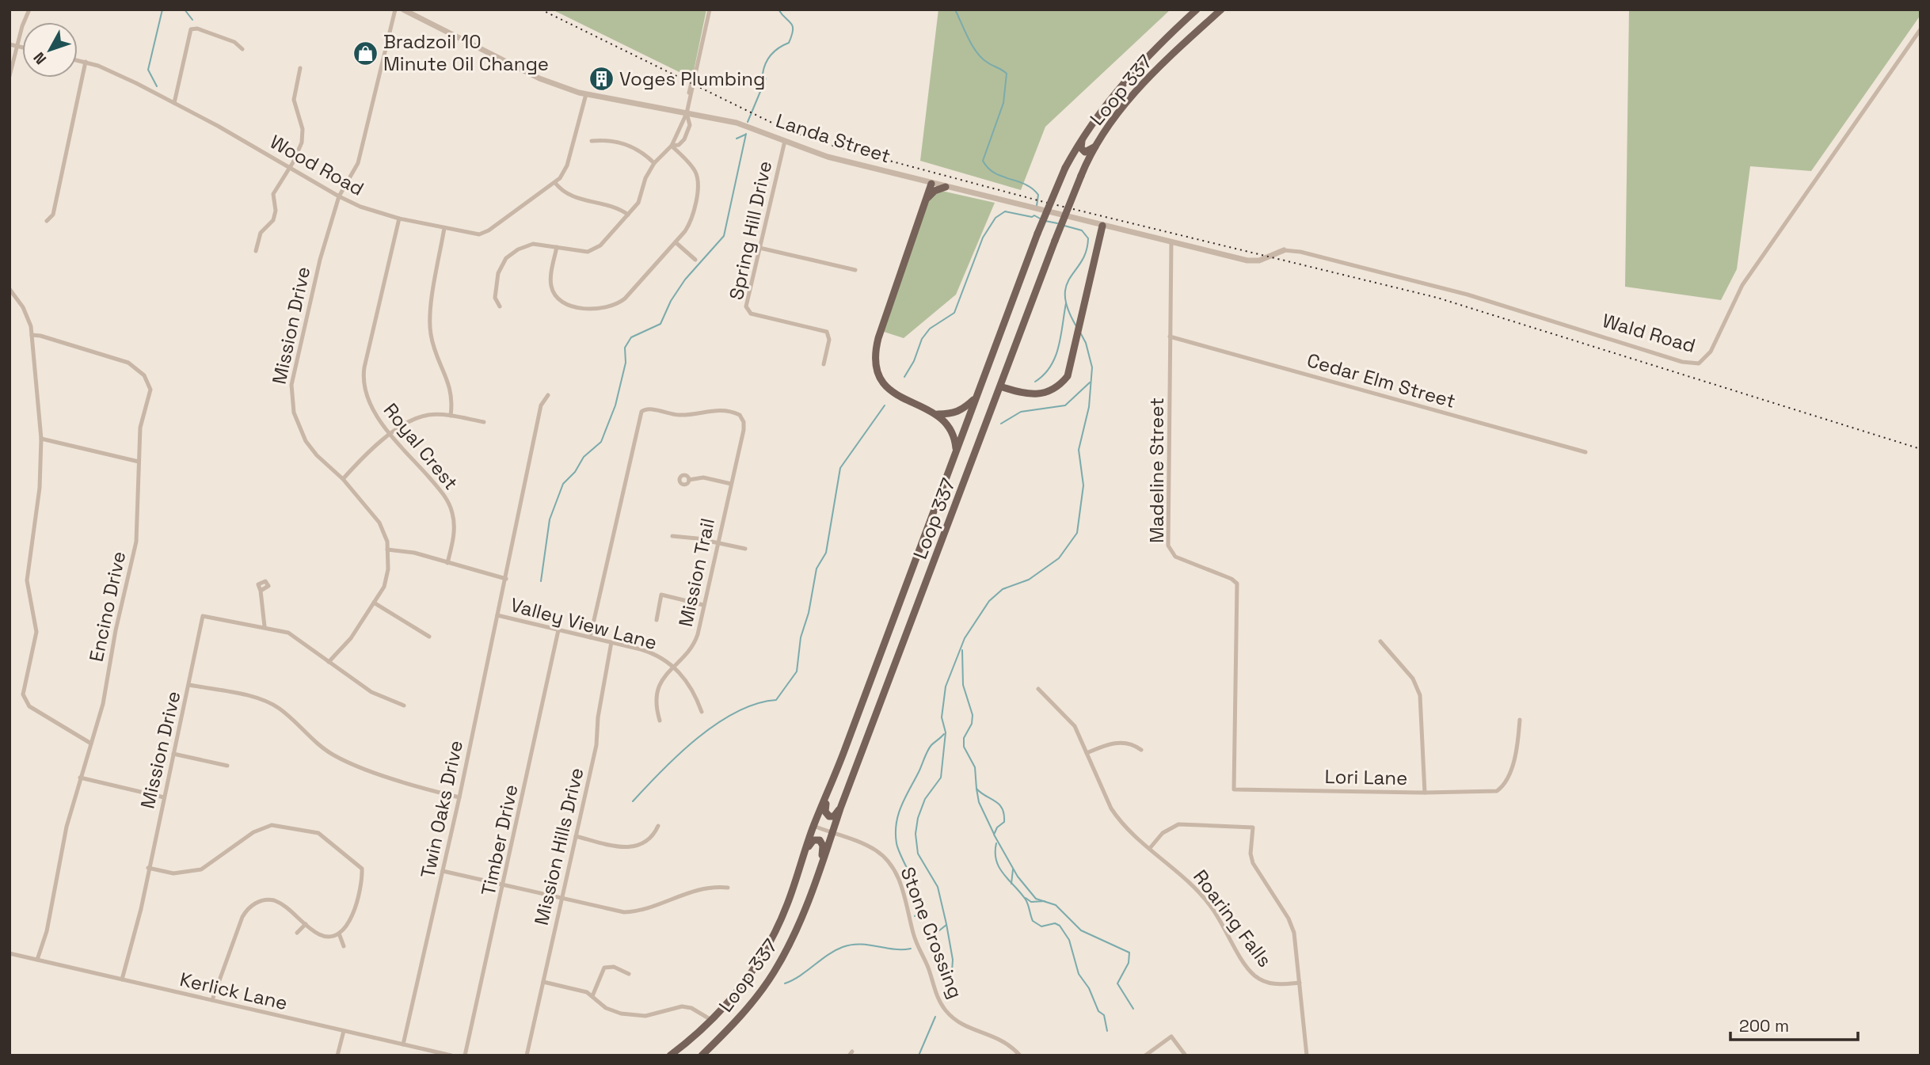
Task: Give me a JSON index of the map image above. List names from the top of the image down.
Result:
{
  "streets": {
    "main road": ["Loop 337"],
    "street": [
      "Landa Street",
      "Wood Road",
      "Spring Hill Drive",
      "Mission Drive",
      "Wald Road",
      "Cedar Elm Street",
      "Royal Crest",
      "Madeline Street",
      "Mission Trail",
      "Encino Drive",
      "Valley View Lane",
      "Lori Lane",
      "Twin Oaks Drive",
      "Timber Drive",
      "Mission Hills Drive",
      "Roaring Falls",
      "Stone Crossing",
      "Kerlick Lane"
    ]
  },
  "crossings": [
    ["Loop 337", "Stone Crossing"],
    ["Landa Street", "Spring Hill Drive"],
    ["Landa Street", "Wald Road"],
    ["Landa Street", "Madeline Street"],
    ["Wood Road", "Mission Drive"],
    ["Wood Road", "Royal Crest"],
    ["Mission Drive", "Valley View Lane"],
    ["Mission Drive", "Kerlick Lane"],
    ["Cedar Elm Street", "Madeline Street"],
    ["Royal Crest", "Valley View Lane"],
    ["Madeline Street", "Lori Lane"],
    ["Mission Trail", "Valley View Lane"],
    ["Encino Drive", "Kerlick Lane"],
    ["Valley View Lane", "Twin Oaks Drive"],
    ["Valley View Lane", "Timber Drive"],
    ["Valley View Lane", "Mission Hills Drive"],
    ["Twin Oaks Drive", "Kerlick Lane"]
  ],
  "places": {
    "shop": ["Bradzoil 10 Minute Oil Change"],
    "building": ["Voges Plumbing"]
  },
  "scale_bar": "200 m",
  "north": "bottom left"
}
